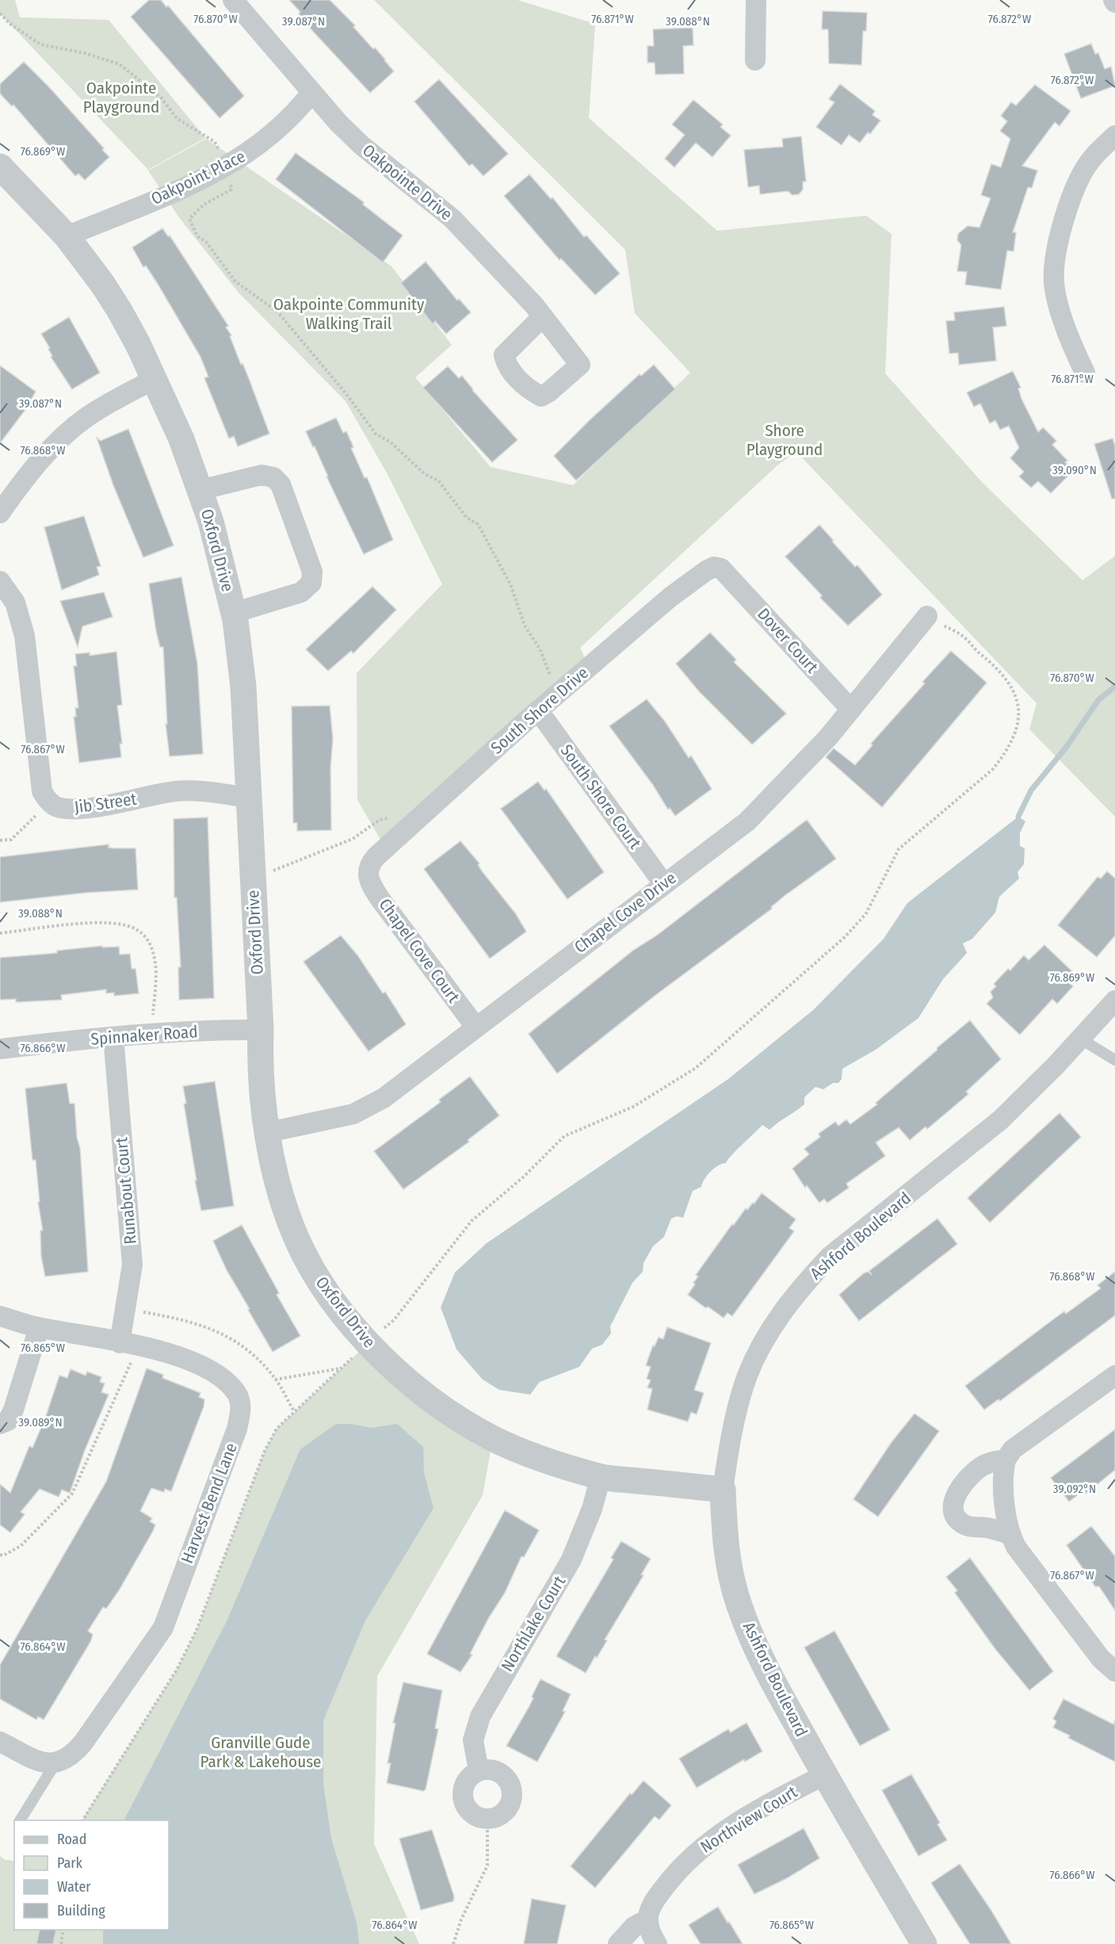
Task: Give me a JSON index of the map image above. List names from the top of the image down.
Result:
{
  "streets": {
    "street": [
      "Oakpoint Place",
      "Oakpointe Drive",
      "Oxford Drive",
      "Dover Court",
      "South Shore Drive",
      "South Shore Court",
      "Jib Street",
      "Chapel Cove Drive",
      "Chapel Cove Court",
      "Spinnaker Road",
      "Runabout Court",
      "Ashford Boulevard",
      "Harvest Bend Lane",
      "Northlake Court",
      "Northview Court"
    ]
  },
  "crossings": [
    ["Oakpoint Place", "Oakpointe Drive"],
    ["Oakpoint Place", "Oxford Drive"],
    ["Oxford Drive", "Jib Street"],
    ["Oxford Drive", "Chapel Cove Drive"],
    ["Oxford Drive", "Spinnaker Road"],
    ["Oxford Drive", "Ashford Boulevard"],
    ["Oxford Drive", "Northlake Court"],
    ["Dover Court", "South Shore Drive"],
    ["Dover Court", "Chapel Cove Drive"],
    ["South Shore Drive", "South Shore Court"],
    ["South Shore Drive", "Chapel Cove Court"],
    ["South Shore Court", "Chapel Cove Drive"],
    ["Chapel Cove Drive", "Chapel Cove Court"],
    ["Spinnaker Road", "Runabout Court"],
    ["Runabout Court", "Harvest Bend Lane"],
    ["Ashford Boulevard", "Northview Court"]
  ],
  "parks": [
    "Oakpointe Playground",
    "Oakpointe Community Walking Trail",
    "Shore Playground",
    "Granville Gude Park & Lakehouse"
  ],
  "legend": [
    "Road",
    "Park",
    "Water",
    "Building"
  ],
  "coordinates": [
    "76.870°W",
    "76.871°W",
    "76.872°W",
    "39.087°N",
    "39.088°N",
    "76.869°W",
    "76.868°W",
    "39.090°N",
    "76.867°W",
    "76.866°W",
    "76.865°W",
    "39.089°N",
    "39.092°N",
    "76.864°W"
  ]
}
